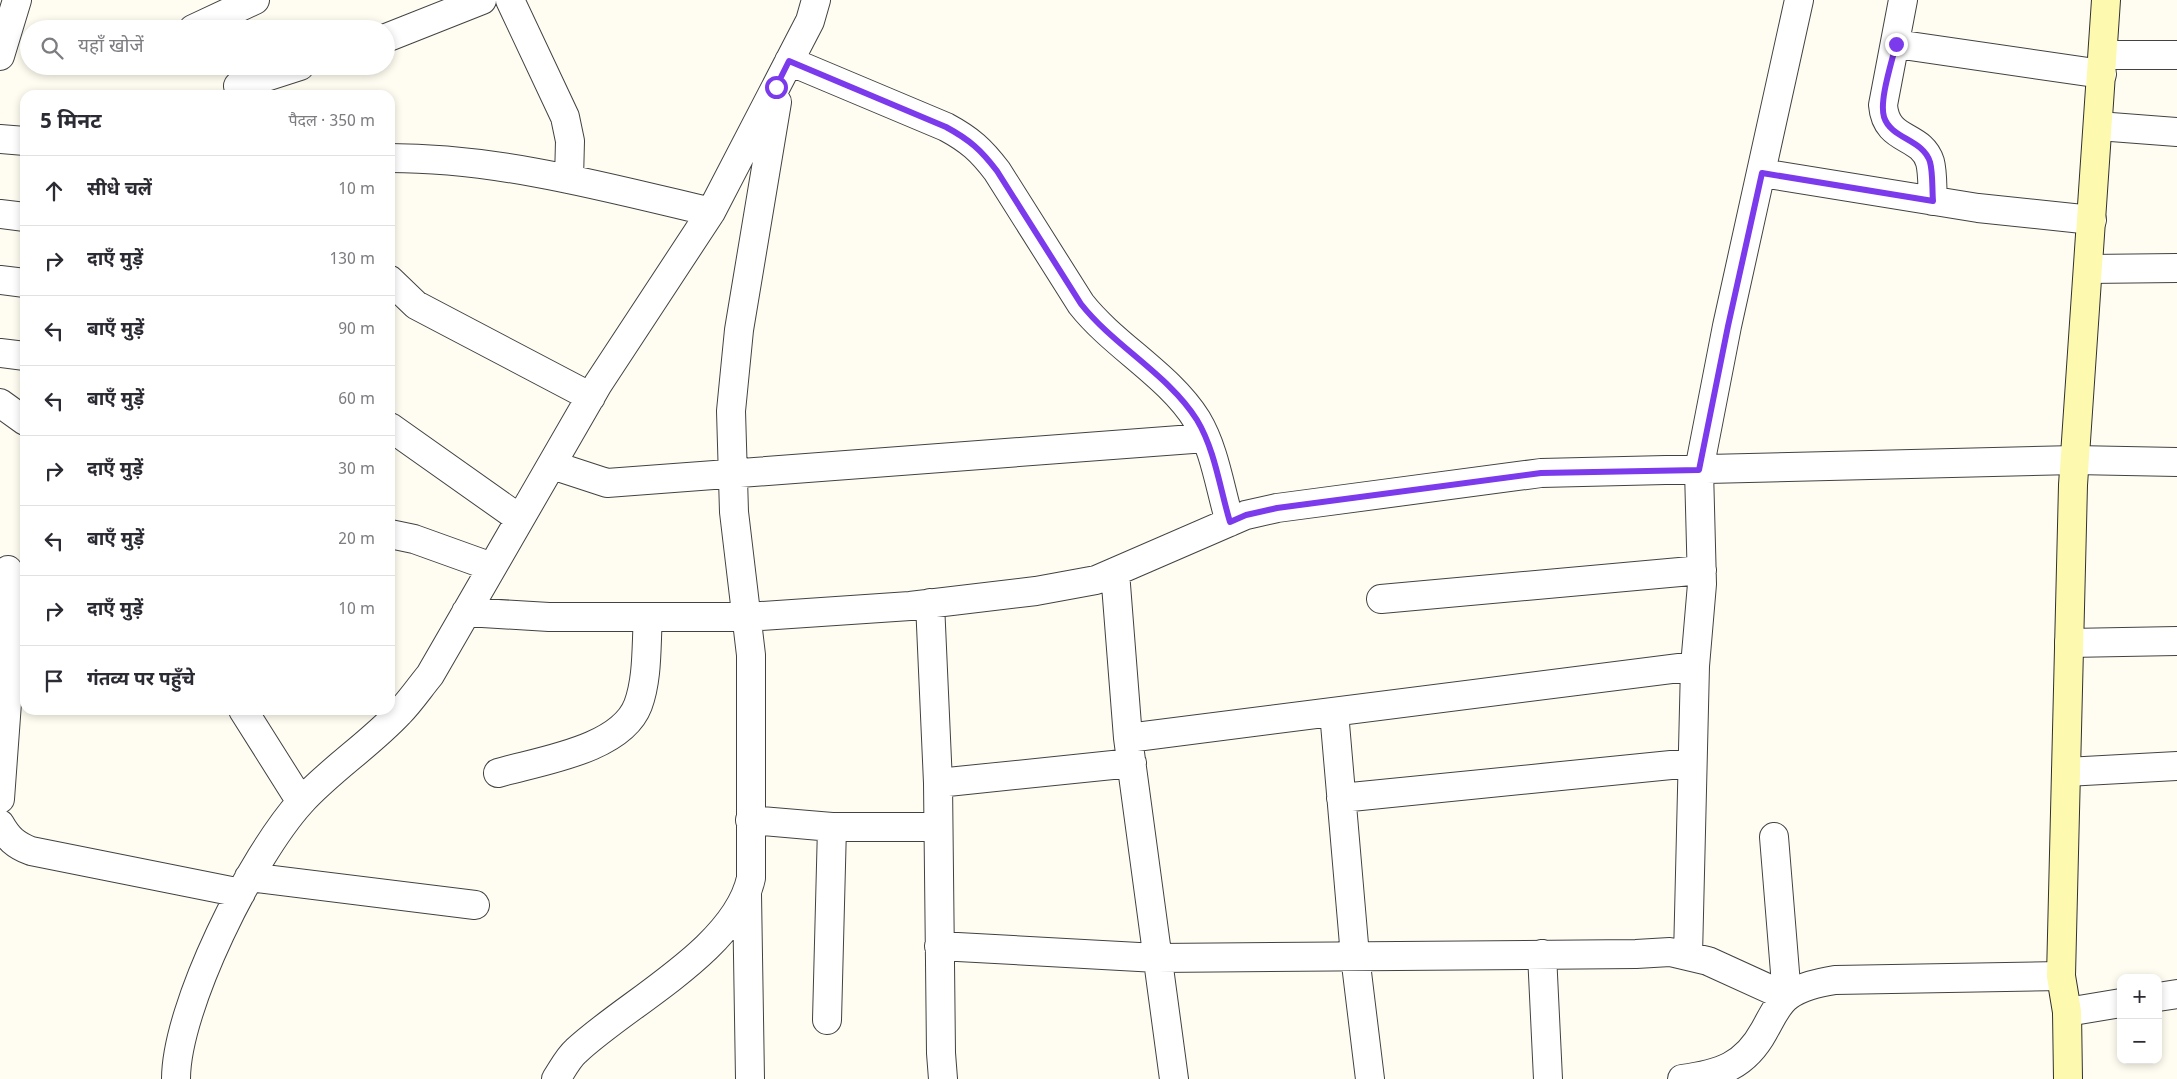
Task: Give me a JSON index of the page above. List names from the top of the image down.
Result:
{
  "page": {
    "search": "यहाँ खोजें",
    "heading": ["5 मिनट", "पैदल · 350 m"],
    "list": [
      ["सीधे चलें", "10 m"],
      ["दाएँ मुड़ें", "130 m"],
      ["बाएँ मुड़ें", "90 m"],
      ["बाएँ मुड़ें", "60 m"],
      ["दाएँ मुड़ें", "30 m"],
      ["बाएँ मुड़ें", "20 m"],
      ["दाएँ मुड़ें", "10 m"],
      "गंतव्य पर पहुँचे"
    ],
    "map_buttons": ["+", "−"]
  }
}
